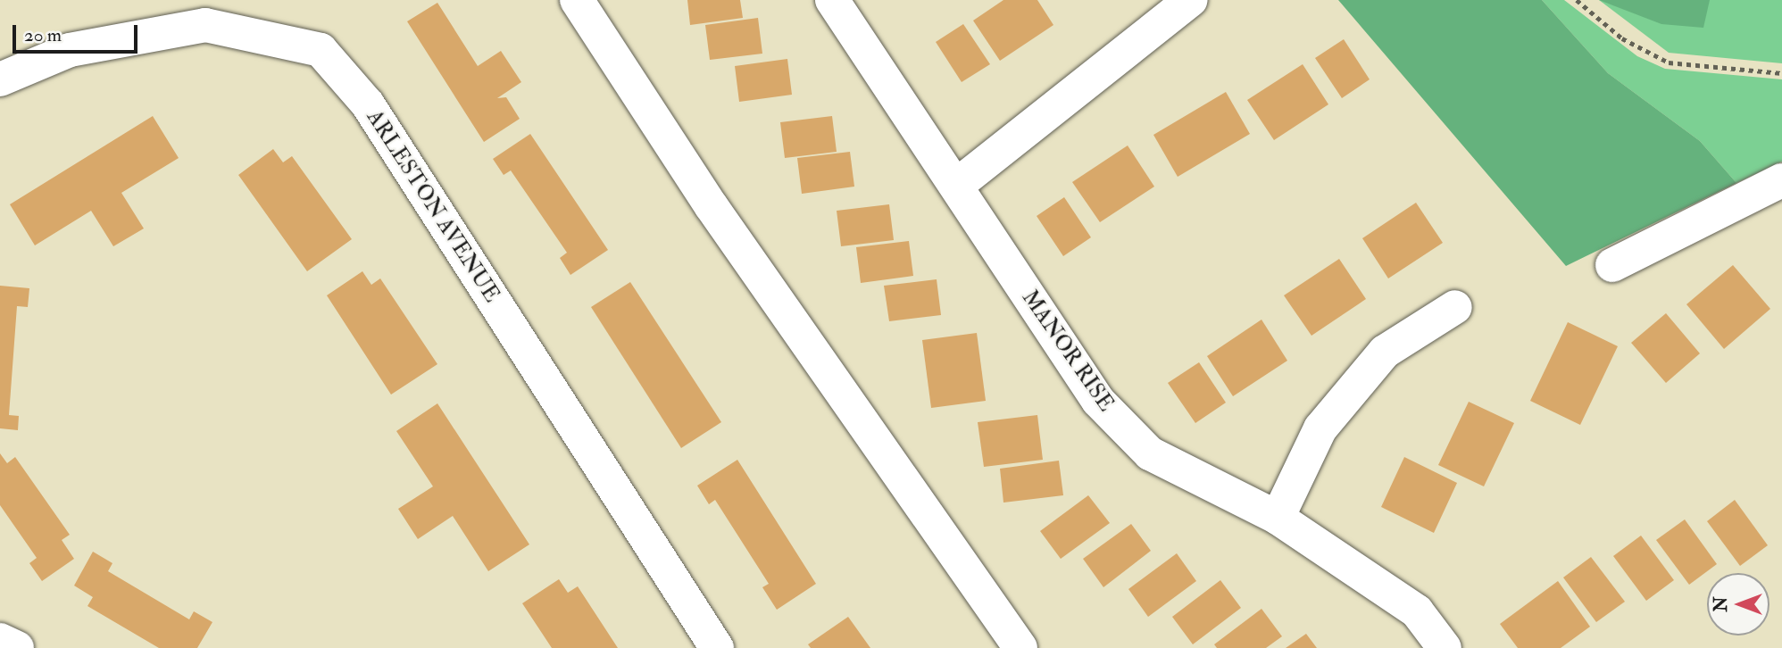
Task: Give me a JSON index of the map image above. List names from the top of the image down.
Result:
{
  "streets": {
    "street": ["ARLESTON AVENUE", "MANOR RISE"]
  },
  "scale_bar": "20 m",
  "north": "left"
}
